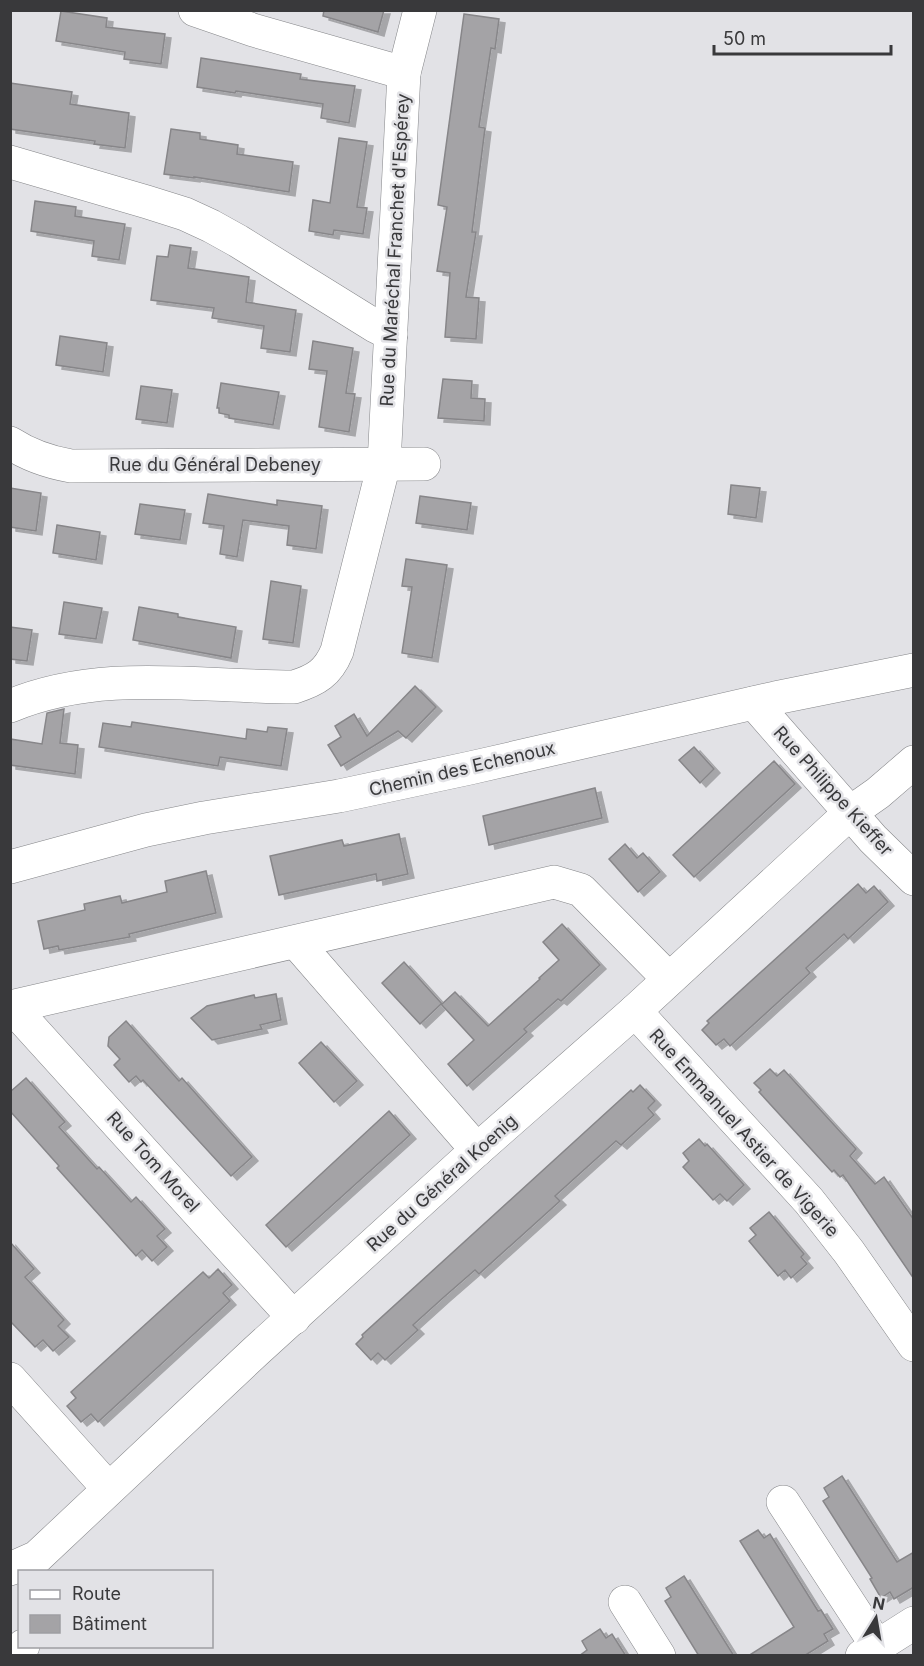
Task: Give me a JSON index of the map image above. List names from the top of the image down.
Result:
{
  "streets": {
    "street": [
      "Rue du Maréchal Franchet d'Espérey",
      "Rue du Général Debeney",
      "Chemin des Echenoux",
      "Rue Philippe Kieffer",
      "Rue Emmanuel Astier de Vigerie",
      "Rue Tom Morel",
      "Rue du Général Koenig"
    ]
  },
  "crossings": [
    ["Rue du Maréchal Franchet d'Espérey", "Rue du Général Debeney"],
    ["Chemin des Echenoux", "Rue Philippe Kieffer"],
    ["Rue Philippe Kieffer", "Rue du Général Koenig"],
    ["Rue Emmanuel Astier de Vigerie", "Rue du Général Koenig"],
    ["Rue Tom Morel", "Rue du Général Koenig"]
  ],
  "legend": ["Route", "Bâtiment"],
  "scale_bar": "50 m",
  "north": "top"
}
